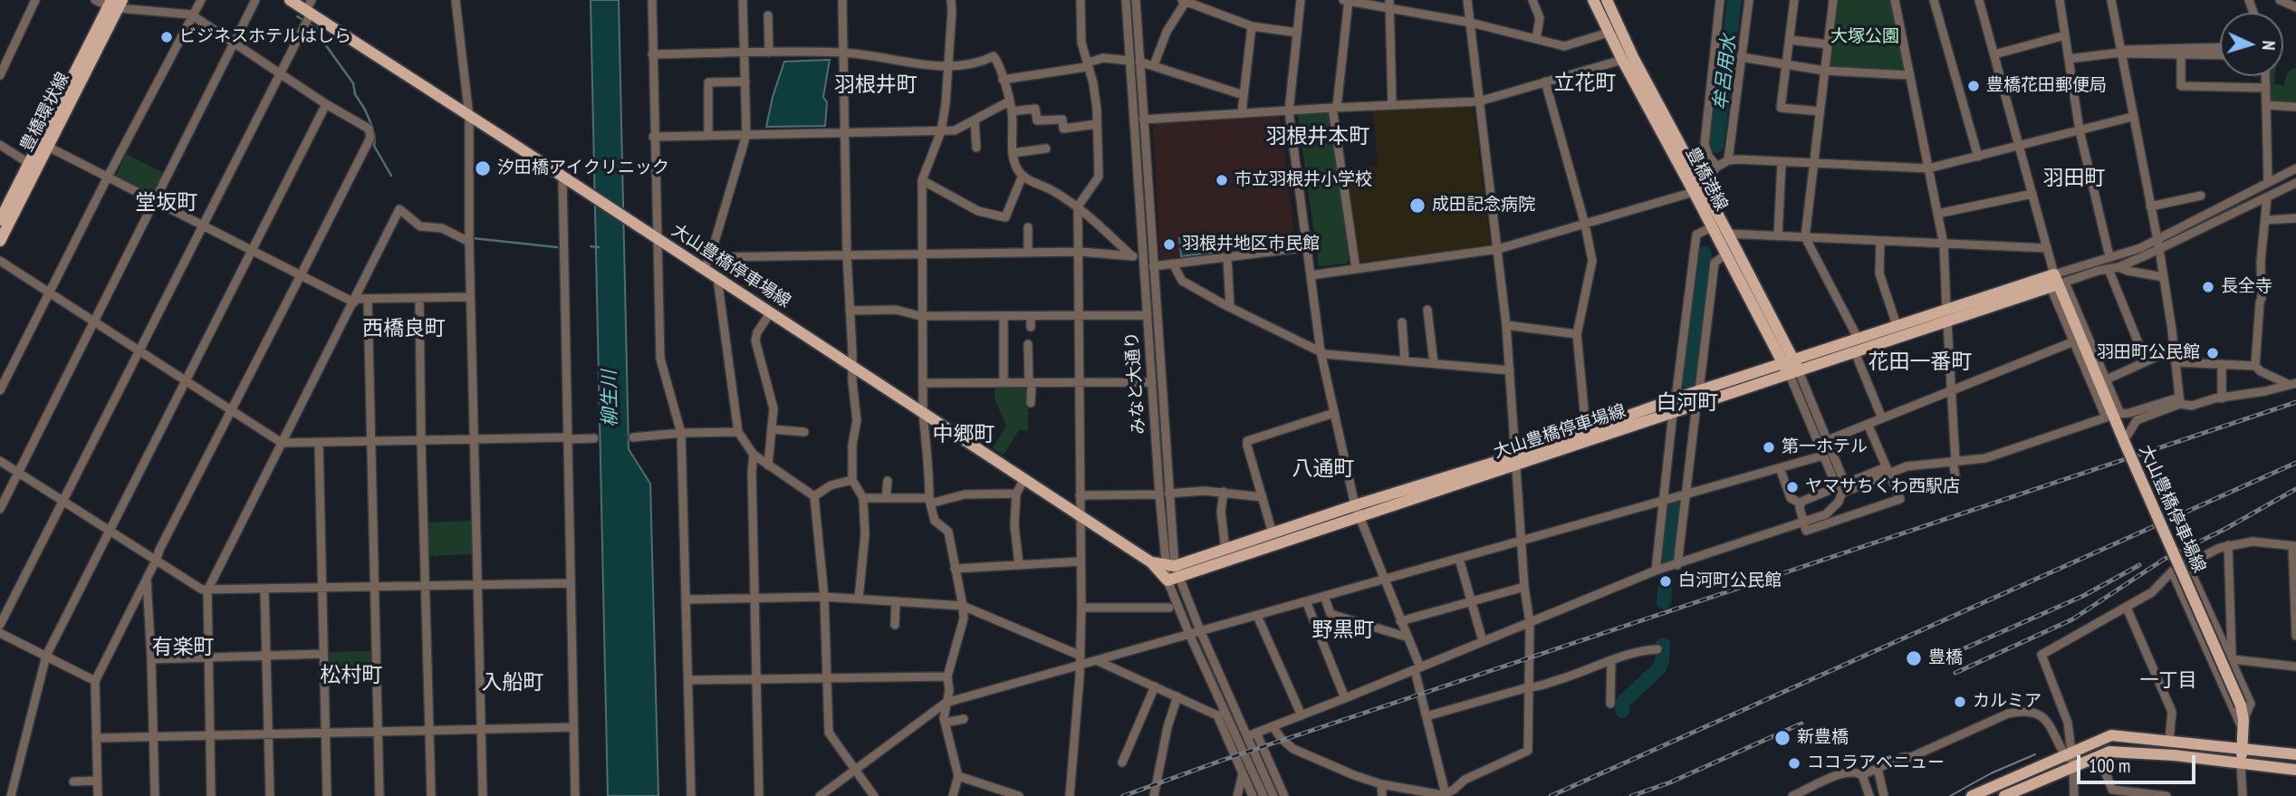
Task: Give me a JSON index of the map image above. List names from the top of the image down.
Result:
{
  "streets": {
    "main road": ["豊橋環状線", "豊橋港線", "大山豊橋停車場線"],
    "street": ["みなと大通り"]
  },
  "crossings": [
    ["豊橋港線", "大山豊橋停車場線"],
    ["大山豊橋停車場線", "みなと大通り"]
  ],
  "districts": [
    "立花町",
    "羽根井町",
    "羽根井本町",
    "羽田町",
    "堂坂町",
    "西橋良町",
    "花田一番町",
    "白河町",
    "中郷町",
    "八通町",
    "野黒町",
    "有楽町",
    "松村町",
    "一丁目",
    "入船町"
  ],
  "water": ["牟呂用水", "柳生川"],
  "parks": ["大塚公園"],
  "places": [
    "ビジネスホテルはしら",
    "豊橋花田郵便局",
    "汐田橋アイクリニック",
    "市立羽根井小学校",
    "成田記念病院",
    "羽根井地区市民館",
    "長全寺",
    "羽田町公民館",
    "第一ホテル",
    "ヤマサちくわ西駅店",
    "白河町公民館",
    "豊橋",
    "カルミア",
    "新豊橋",
    "ココラアベニュー"
  ],
  "scale_bar": "100 m",
  "north": "right"
}
